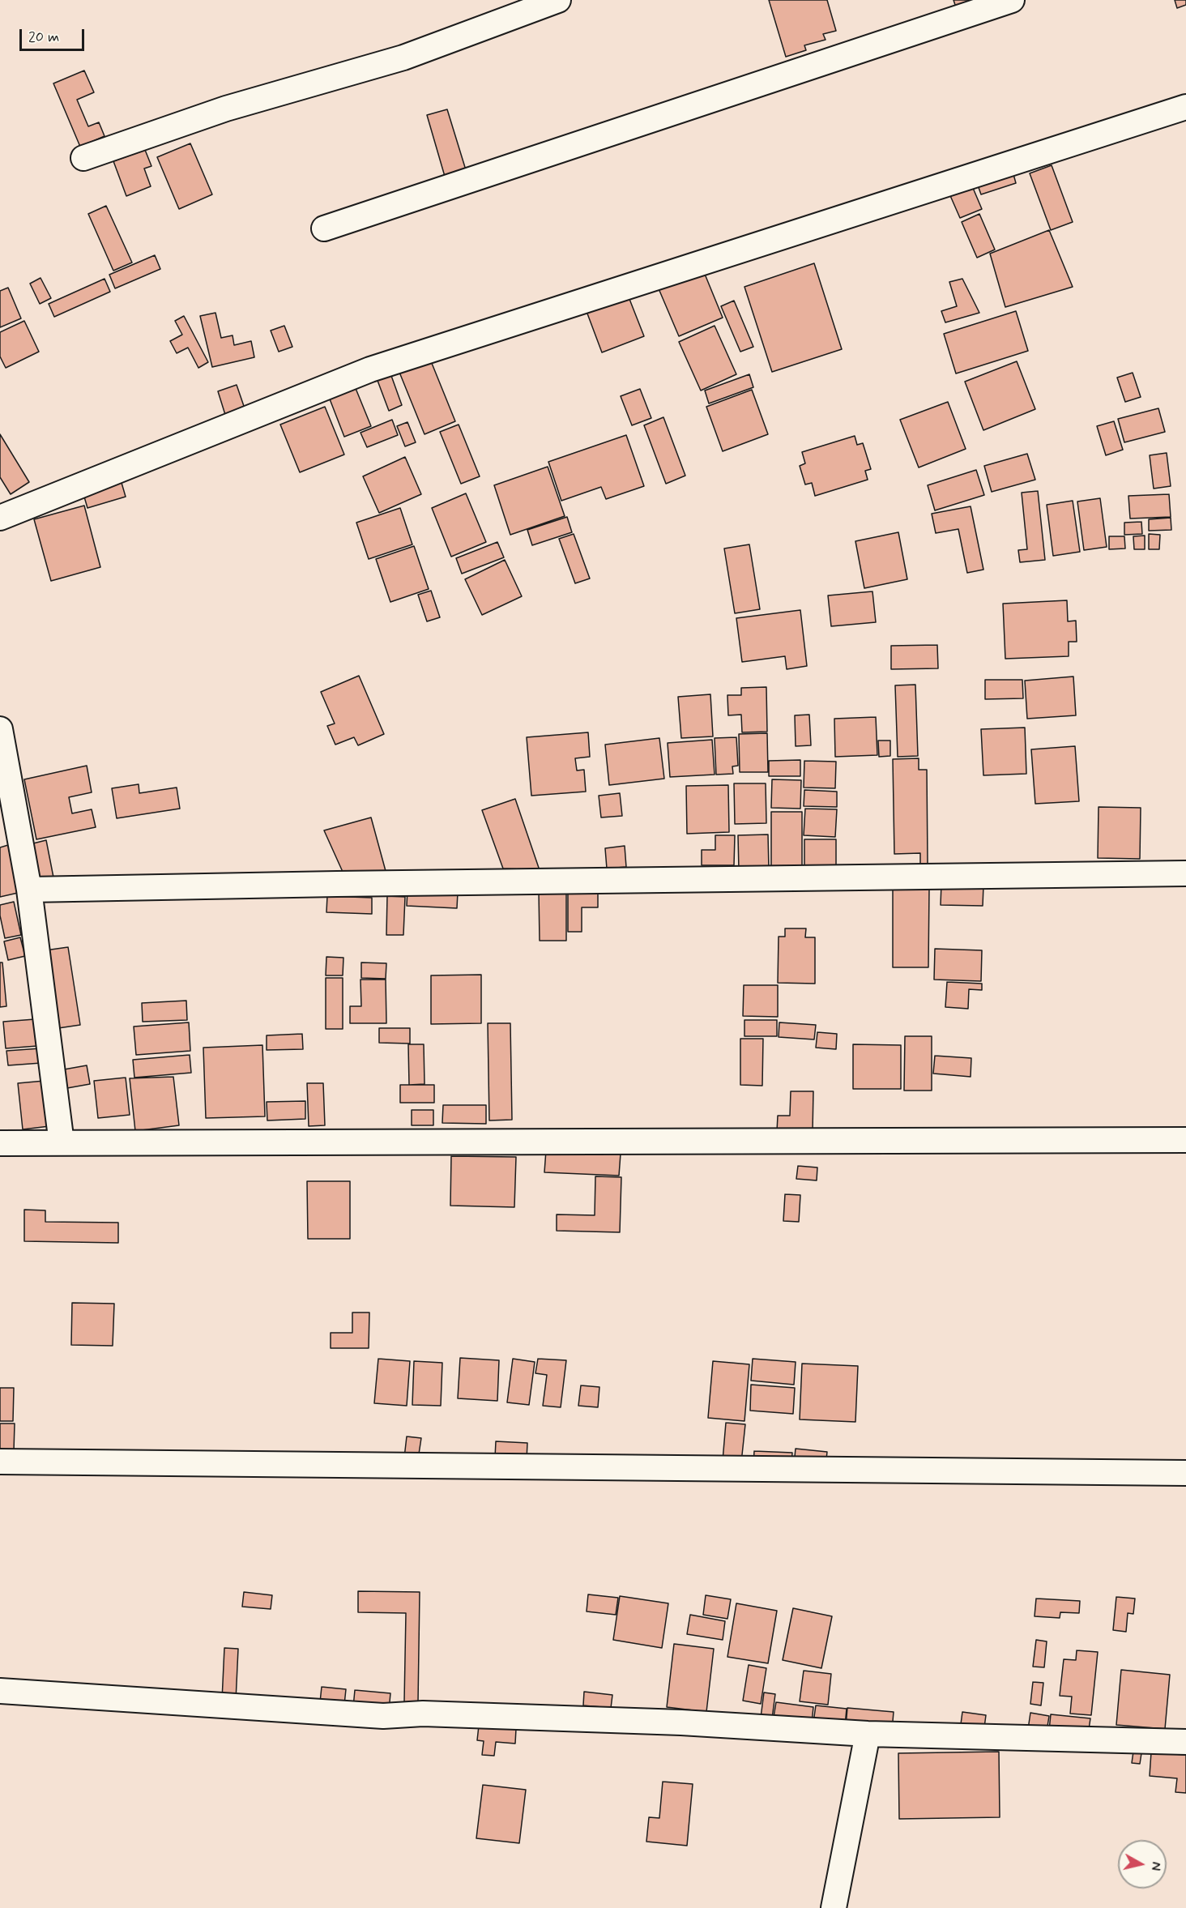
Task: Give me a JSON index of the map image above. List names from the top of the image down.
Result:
{
  "scale_bar": "20 m",
  "north": "right"
}
